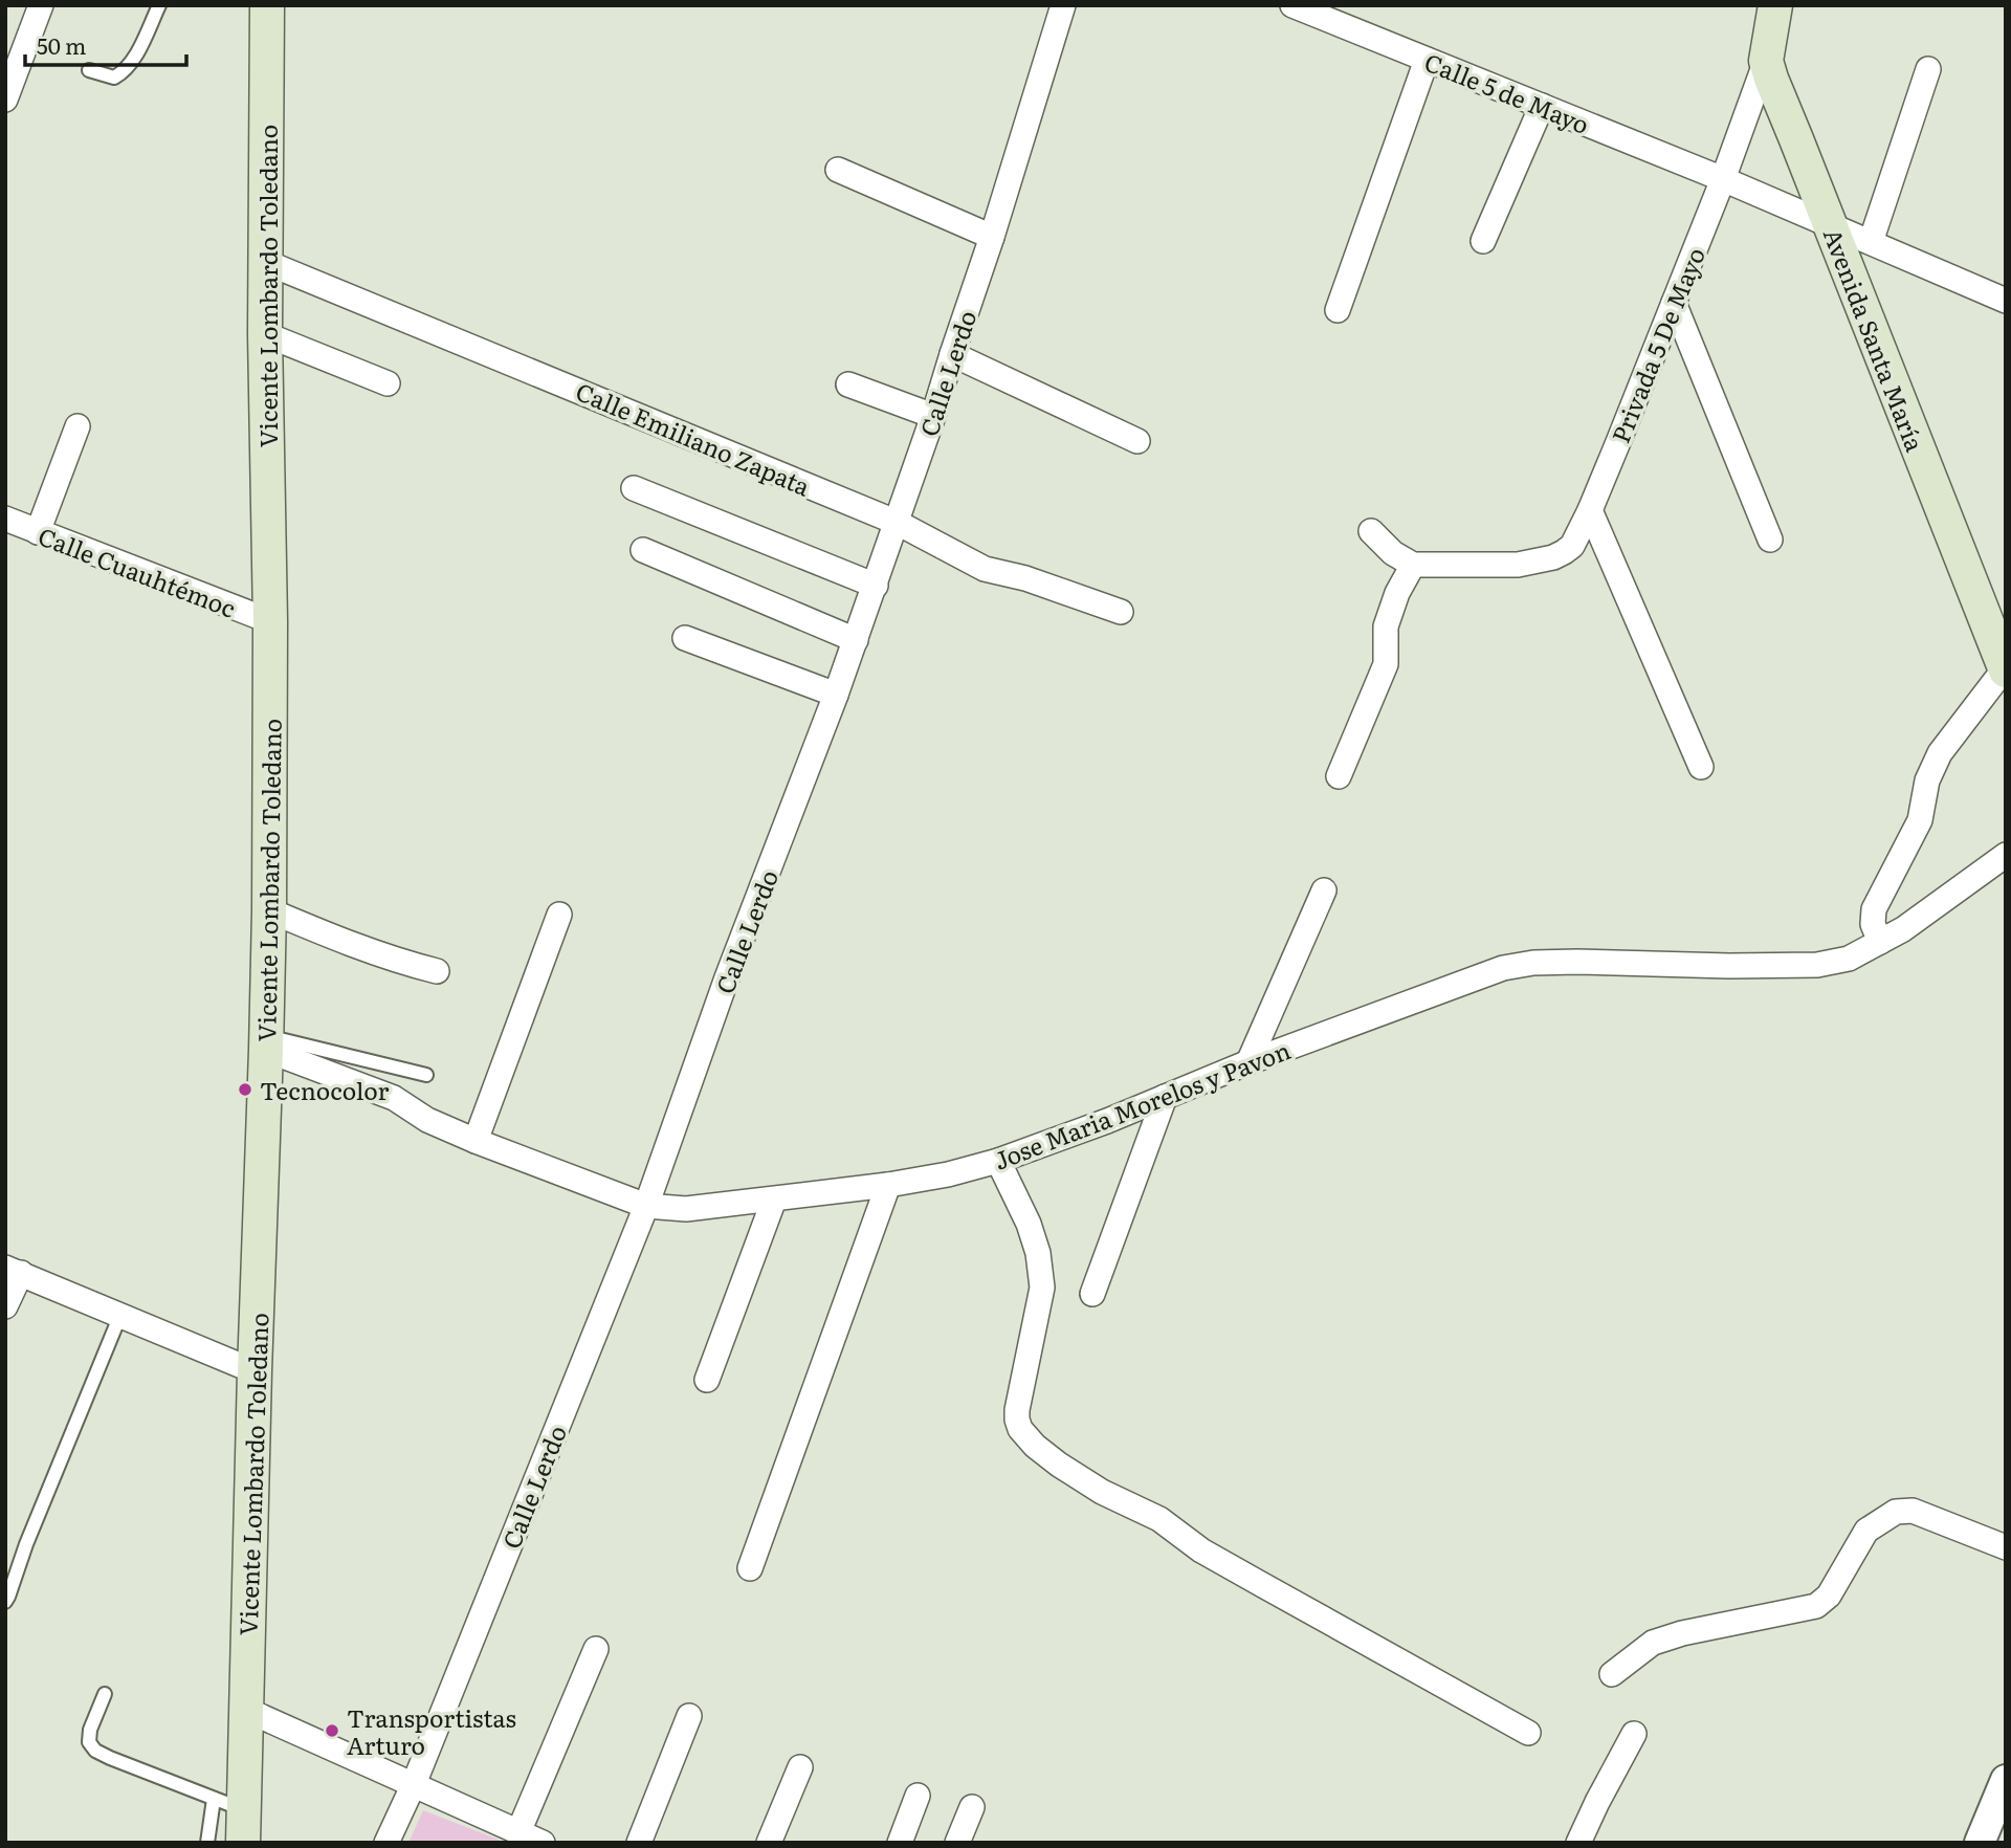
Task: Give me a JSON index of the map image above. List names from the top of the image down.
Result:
{
  "streets": {
    "main road": ["Vicente Lombardo Toledano", "Avenida Santa María"],
    "street": [
      "Calle 5 de Mayo",
      "Privada 5 De Mayo",
      "Calle Lerdo",
      "Calle Emiliano Zapata",
      "Calle Cuauhtémoc",
      "Jose Maria Morelos y Pavon"
    ]
  },
  "crossings": [
    ["Calle 5 de Mayo", "Avenida Santa María"],
    ["Calle 5 de Mayo", "Privada 5 De Mayo"],
    ["Vicente Lombardo Toledano", "Calle Emiliano Zapata"],
    ["Vicente Lombardo Toledano", "Calle Cuauhtémoc"],
    ["Vicente Lombardo Toledano", "Jose Maria Morelos y Pavon"],
    ["Calle Lerdo", "Calle Emiliano Zapata"],
    ["Calle Lerdo", "Jose Maria Morelos y Pavon"]
  ],
  "places": ["Tecnocolor", "Transportistas Arturo"],
  "scale_bar": "50 m"
}
